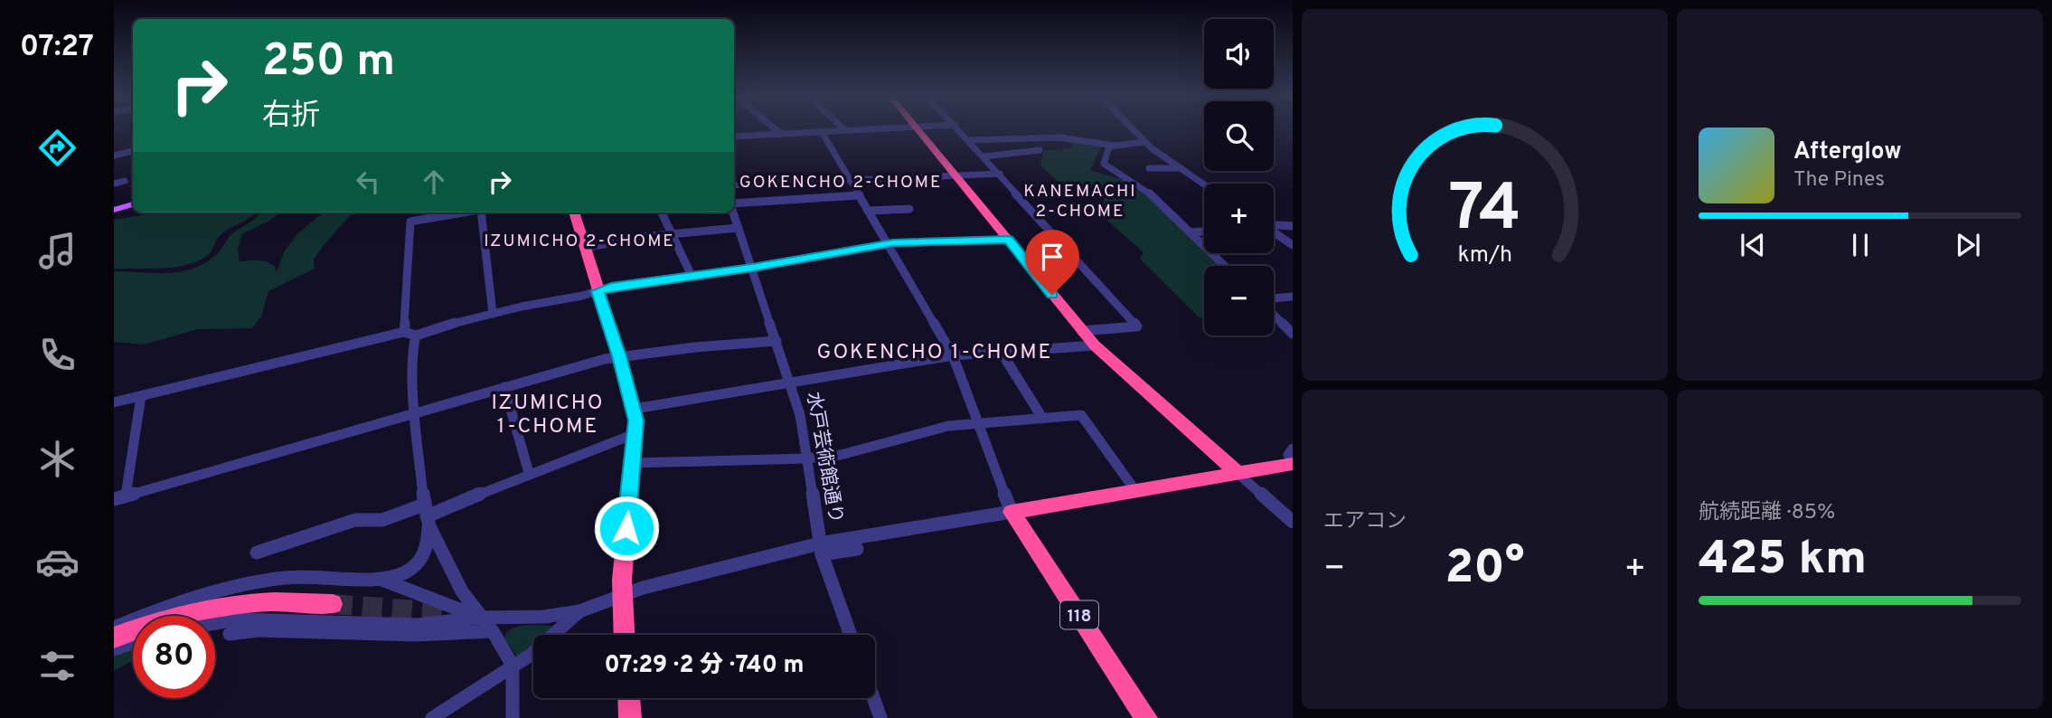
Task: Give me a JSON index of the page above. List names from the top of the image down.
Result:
{
  "streets": {
    "highway": ["118"],
    "street": ["水戸芸術館通り"]
  },
  "districts": [
    "GOKENCHO 2-CHOME",
    "KANEMACHI 2-CHOME",
    "IZUMICHO 2-CHOME",
    "GOKENCHO 1-CHOME",
    "IZUMICHO 1-CHOME"
  ],
  "page": {
    "tabs": "07:27",
    "map_buttons": ["+", "−"],
    "turn": ["250 m", "右折"],
    "song": ["Afterglow", "The Pines"],
    "tile": [
      "エアコン",
      ["航続距離 · 85%", "425 km"]
    ],
    "heat": ["−", "20°", "+"],
    "limit": "80",
    "trip": "07:29 · 2 分 · 740 m",
    "gauge": ["74", "km/h"]
  }
}
